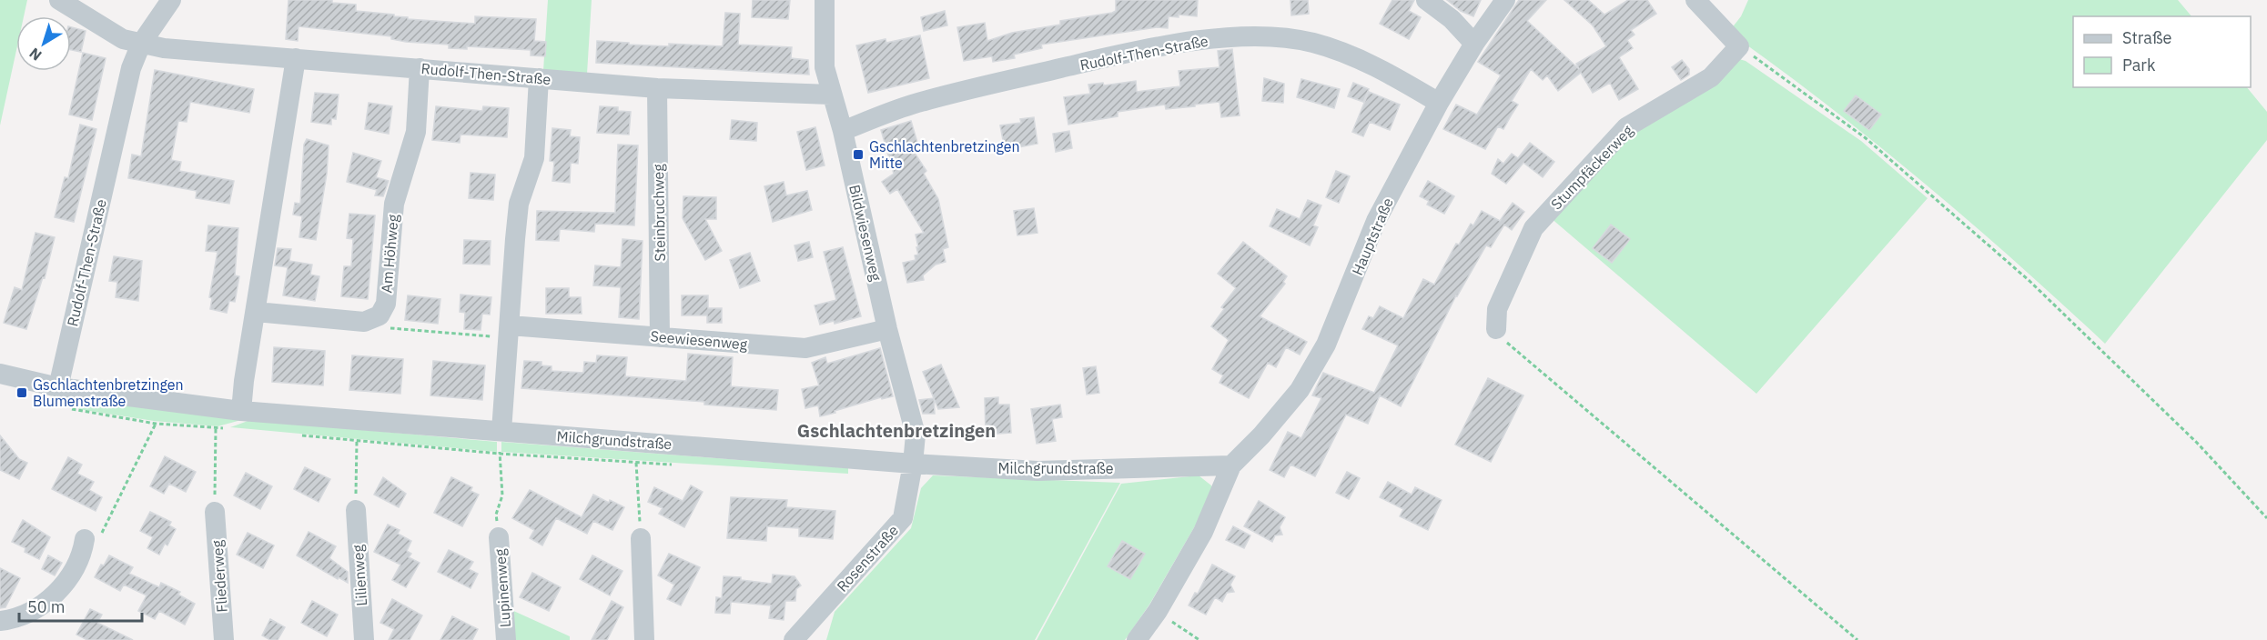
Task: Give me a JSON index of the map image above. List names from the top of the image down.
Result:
{
  "streets": {
    "street": [
      "Rudolf-Then-Straße",
      "Stumpfäckerweg",
      "Steinbruchweg",
      "Bildwiesenweg",
      "Hauptstraße",
      "Am Höhweg",
      "Seewiesenweg",
      "Milchgrundstraße",
      "Rosenstraße",
      "Lilienweg",
      "Fliederweg",
      "Lupinenweg"
    ]
  },
  "crossings": [
    ["Rudolf-Then-Straße", "Steinbruchweg"],
    ["Rudolf-Then-Straße", "Bildwiesenweg"],
    ["Rudolf-Then-Straße", "Hauptstraße"],
    ["Rudolf-Then-Straße", "Am Höhweg"],
    ["Rudolf-Then-Straße", "Milchgrundstraße"],
    ["Steinbruchweg", "Seewiesenweg"],
    ["Bildwiesenweg", "Seewiesenweg"],
    ["Bildwiesenweg", "Milchgrundstraße"],
    ["Bildwiesenweg", "Rosenstraße"],
    ["Hauptstraße", "Milchgrundstraße"],
    ["Milchgrundstraße", "Rosenstraße"]
  ],
  "districts": ["Gschlachtenbretzingen"],
  "places": {
    "transit": ["Gschlachtenbretzingen Mitte", "Gschlachtenbretzingen Blumenstraße"]
  },
  "legend": ["Straße", "Park"],
  "scale_bar": "50 m",
  "north": "bottom left"
}
